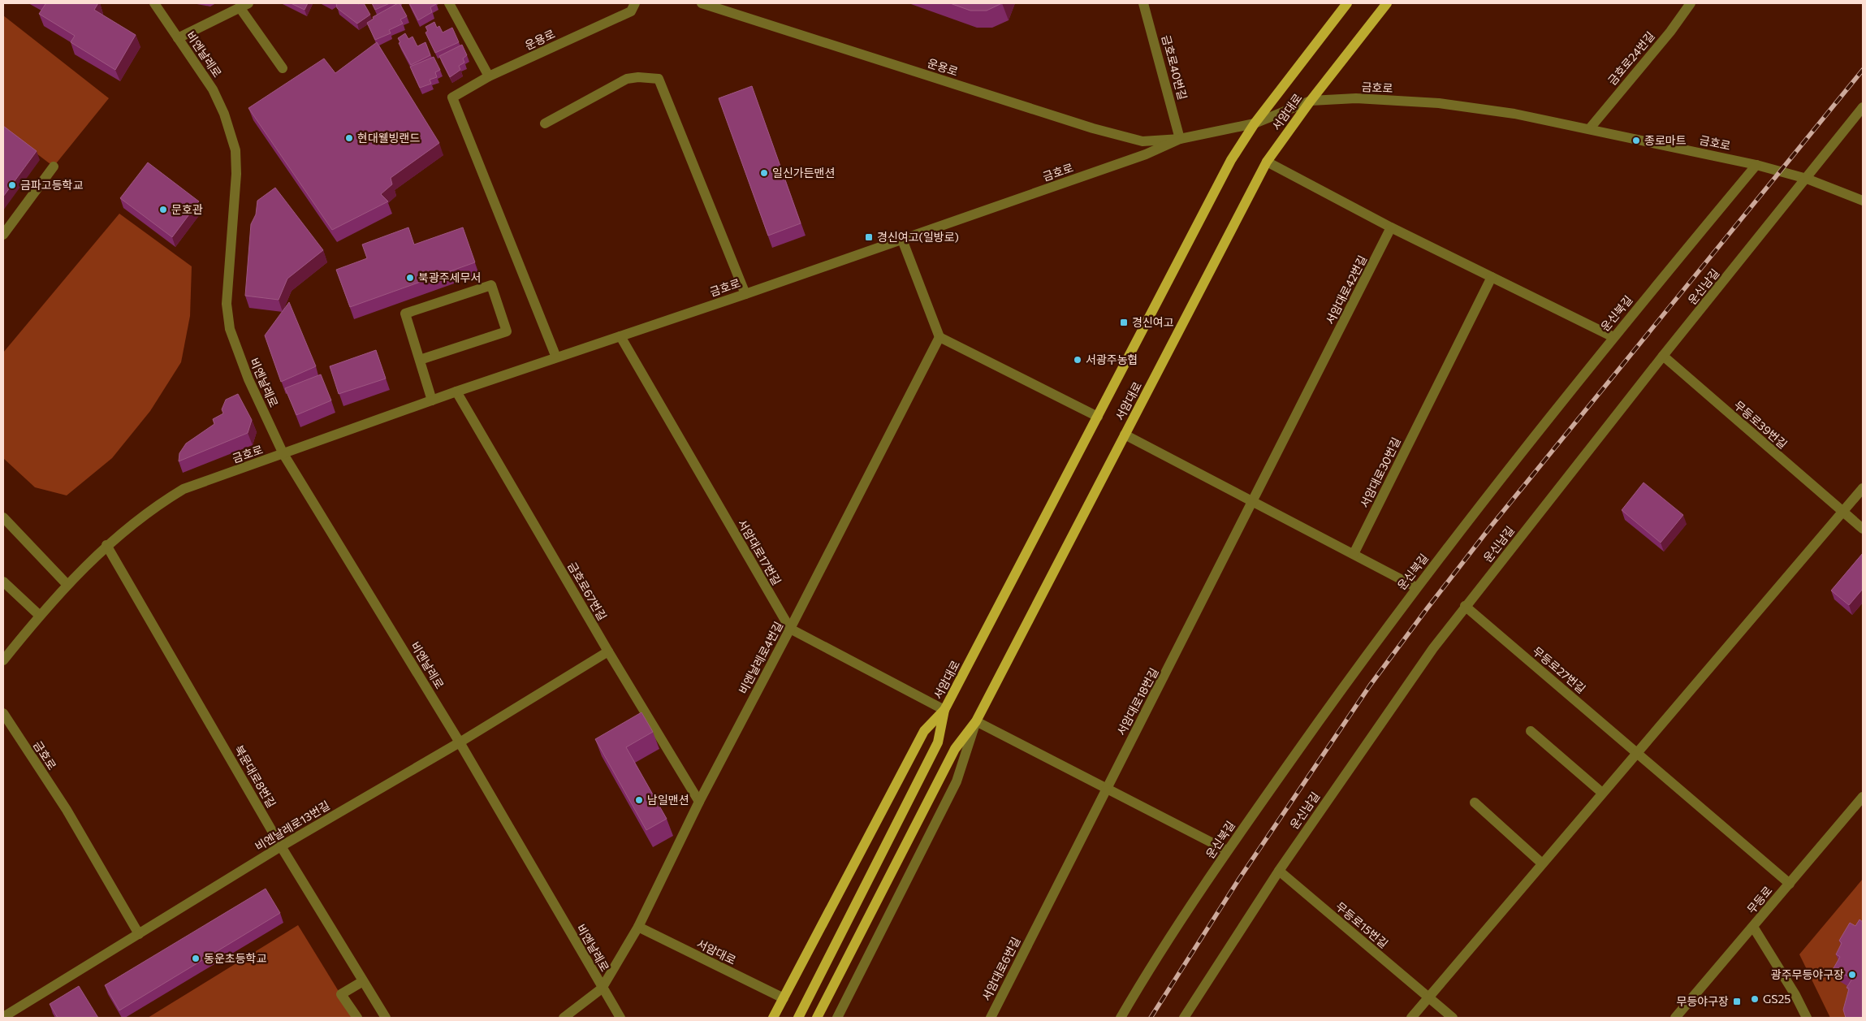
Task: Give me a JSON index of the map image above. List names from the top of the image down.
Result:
{
  "streets": {
    "main road": ["서암대로"],
    "street": [
      "운용로",
      "비엔날레로",
      "금호로24번길",
      "금호로40번길",
      "금호로",
      "운신남길",
      "서암대로42번길",
      "운신북길",
      "무등로39번길",
      "서암대로30번길",
      "서암대로17번길",
      "금호로67번길",
      "비엔날레로4번길",
      "무등로27번길",
      "서암대로18번길",
      "북문대로8번길",
      "비엔날레로13번길",
      "무등로",
      "무등로15번길",
      "서암대로6번길"
    ]
  },
  "crossings": [
    ["운용로", "금호로40번길"],
    ["운용로", "금호로"],
    ["비엔날레로", "금호로"],
    ["비엔날레로", "비엔날레로4번길"],
    ["비엔날레로", "비엔날레로13번길"],
    ["금호로24번길", "금호로"],
    ["금호로40번길", "금호로"],
    ["금호로", "서암대로"],
    ["금호로", "운신남길"],
    ["금호로", "운신북길"],
    ["금호로", "서암대로17번길"],
    ["금호로", "금호로67번길"],
    ["금호로", "북문대로8번길"],
    ["금호로", "비엔날레로13번길"],
    ["서암대로", "비엔날레로4번길"],
    ["운신남길", "무등로39번길"],
    ["운신남길", "무등로27번길"],
    ["운신남길", "무등로15번길"],
    ["서암대로42번길", "서암대로18번길"],
    ["서암대로17번길", "비엔날레로4번길"],
    ["금호로67번길", "비엔날레로4번길"],
    ["무등로27번길", "무등로"],
    ["서암대로18번길", "서암대로6번길"],
    ["북문대로8번길", "비엔날레로13번길"]
  ],
  "places": {
    "other": [
      "현대웰빙랜드",
      "종로마트",
      "일신가든맨션",
      "금파고등학교",
      "문호관",
      "북광주세무서",
      "서광주농협",
      "남일맨션",
      "동운초등학교",
      "광주무등야구장",
      "GS25"
    ],
    "transit": ["경신여고(일방로)", "경신여고", "무등야구장"]
  }
}
